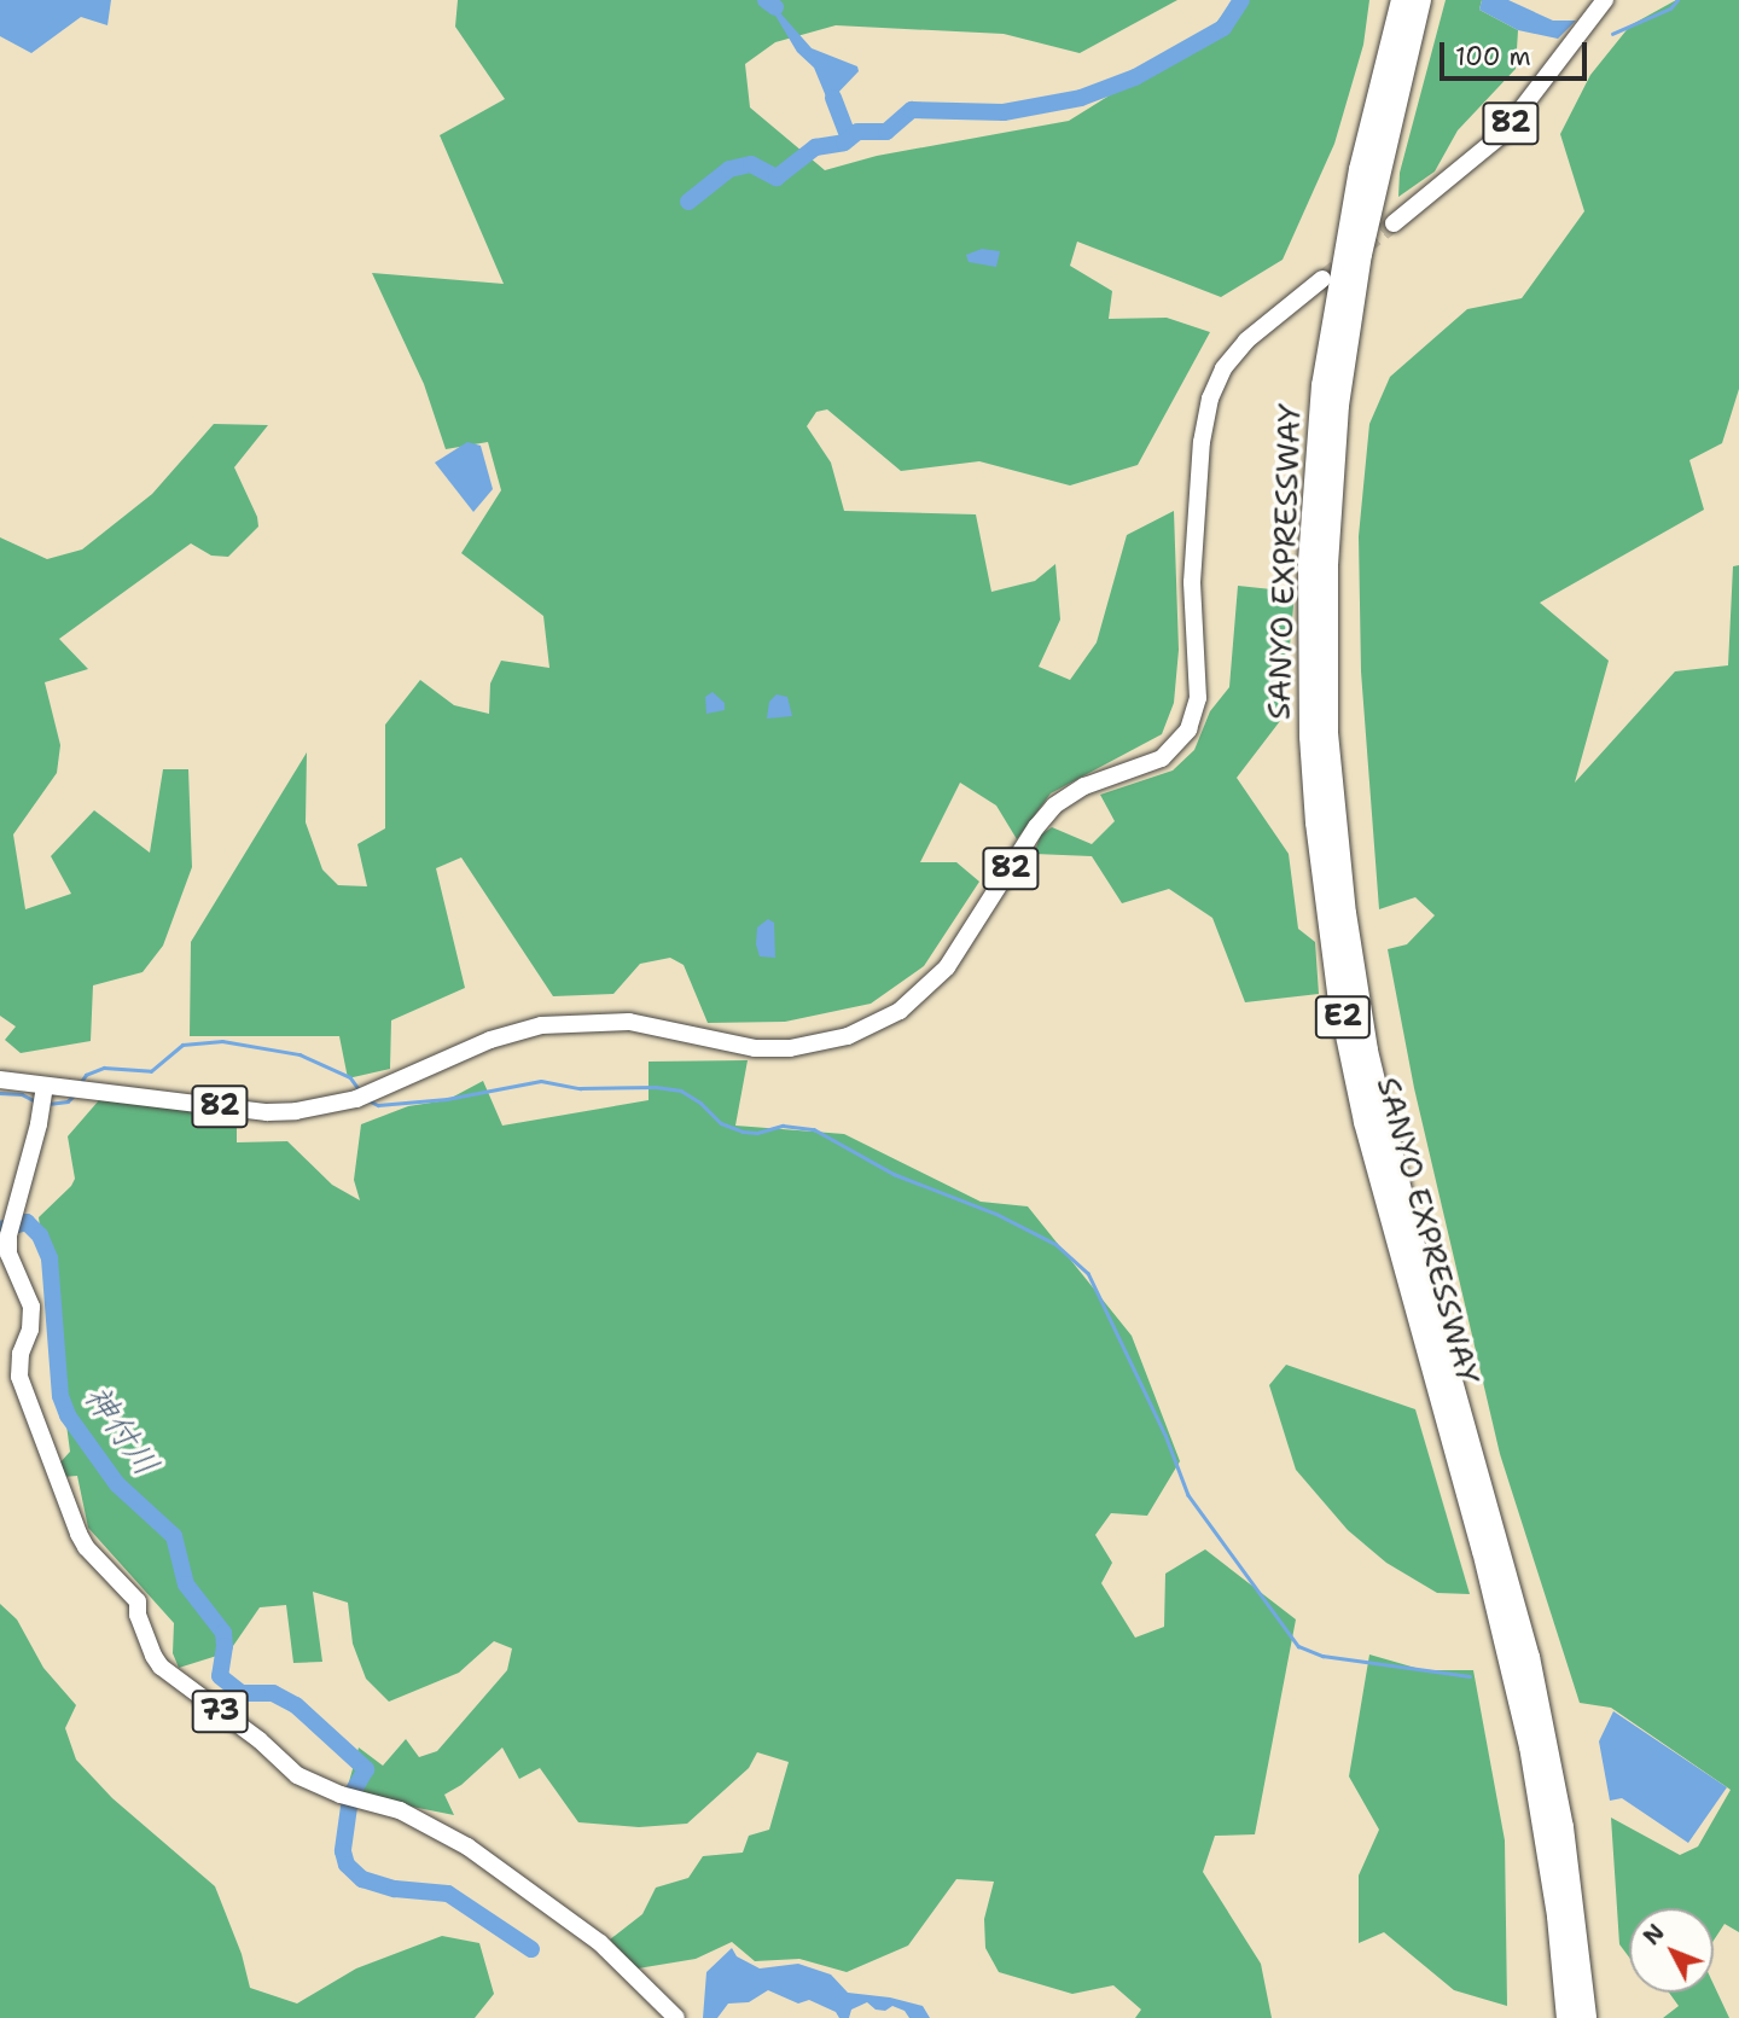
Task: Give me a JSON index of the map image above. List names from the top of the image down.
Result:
{
  "streets": {
    "highway": ["SANYO EXPRESSWAY", "E2"],
    "main road": ["82", "73"]
  },
  "crossings": [
    ["82", "73"]
  ],
  "water": ["神付川"],
  "scale_bar": "100 m",
  "north": "top left"
}
